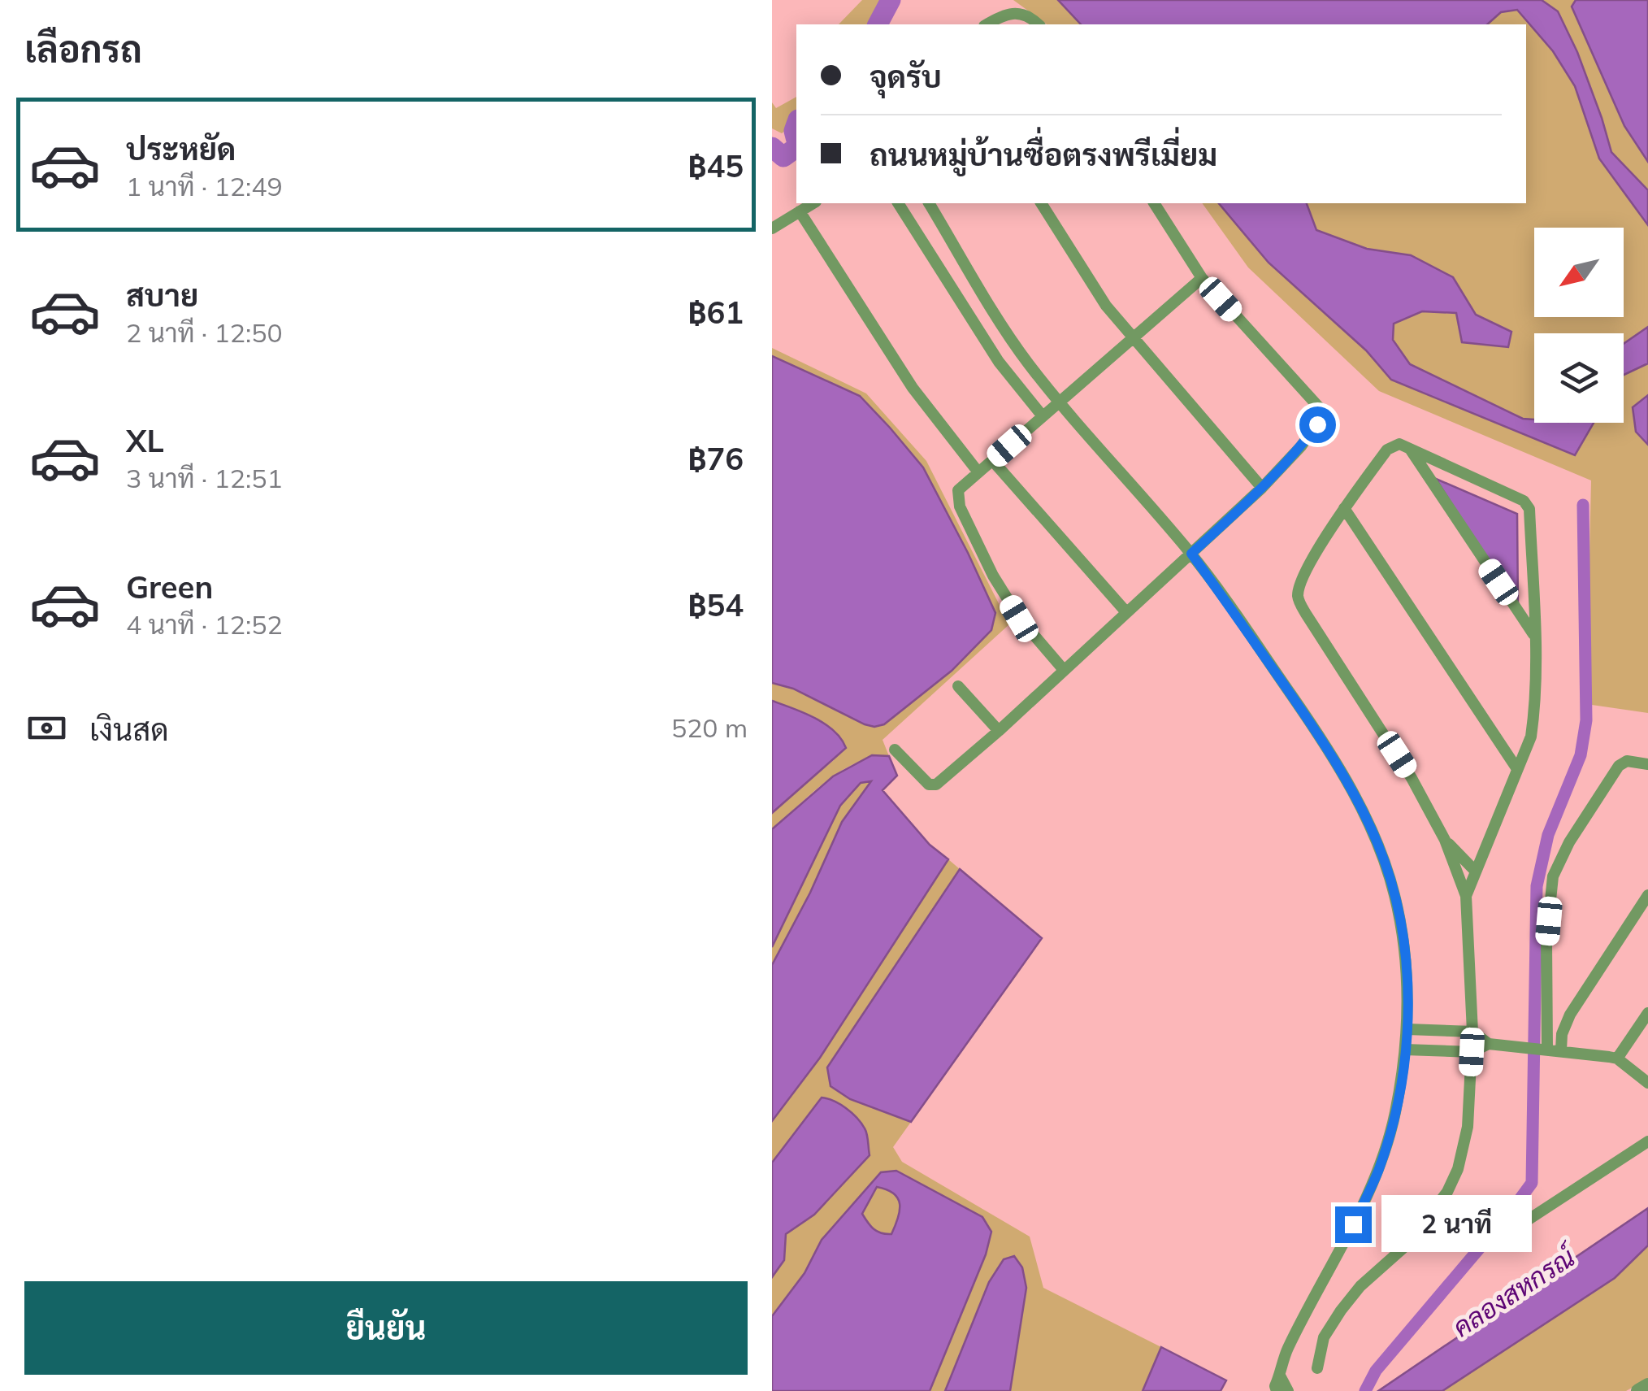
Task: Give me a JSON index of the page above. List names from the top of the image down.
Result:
{
  "water": ["คลองสหกรณ์"],
  "north": "bottom left",
  "page": {
    "heading": "เลือกรถ",
    "banner": ["จุดรับ", "ถนนหมู่บ้านซื่อตรงพรีเมี่ยม"],
    "list": [
      {
        "name": "ประหยัด",
        "note": "1 นาที · 12:49",
        "value": "฿45"
      },
      {
        "name": "สบาย",
        "note": "2 นาที · 12:50",
        "value": "฿61"
      },
      {
        "name": "XL",
        "note": "3 นาที · 12:51",
        "value": "฿76"
      },
      {
        "name": "Green",
        "note": "4 นาที · 12:52",
        "value": "฿54"
      }
    ],
    "pay": ["เงินสด", "520 m"],
    "bubble": "2 นาที",
    "buttons": "ยืนยัน"
  }
}
